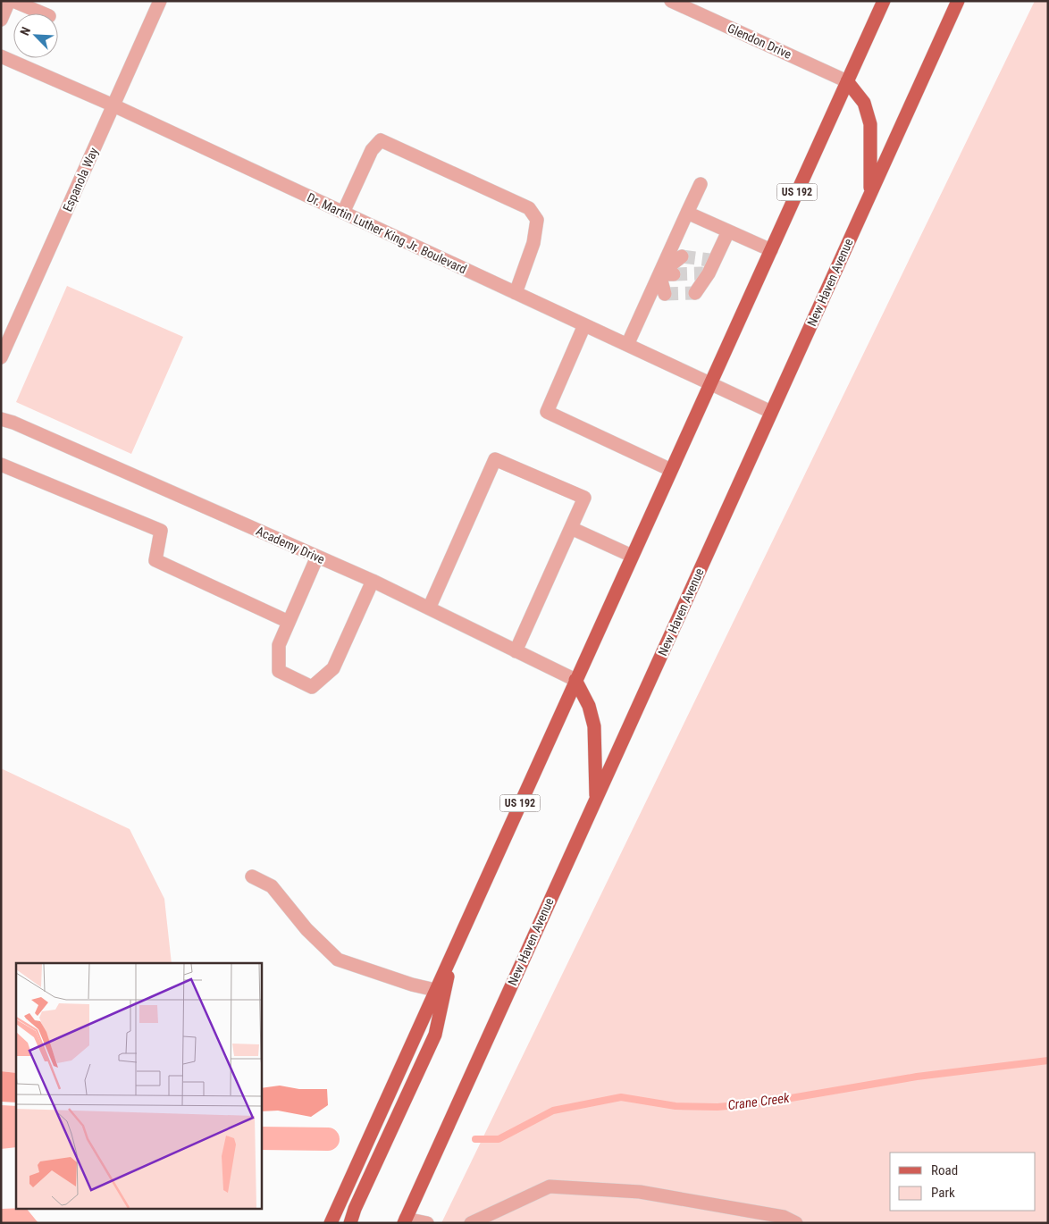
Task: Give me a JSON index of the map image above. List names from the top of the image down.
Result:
{
  "streets": {
    "main road": ["US 192", "New Haven Avenue"],
    "street": [
      "Glendon Drive",
      "Espanola Way",
      "Dr. Martin Luther King Jr. Boulevard",
      "Academy Drive"
    ]
  },
  "crossings": [
    ["Glendon Drive", "US 192"],
    ["Espanola Way", "Dr. Martin Luther King Jr. Boulevard"],
    ["US 192", "Dr. Martin Luther King Jr. Boulevard"],
    ["US 192", "Academy Drive"],
    ["Dr. Martin Luther King Jr. Boulevard", "New Haven Avenue"]
  ],
  "water": ["Crane Creek"],
  "legend": ["Road", "Park"],
  "north": "top left"
}
